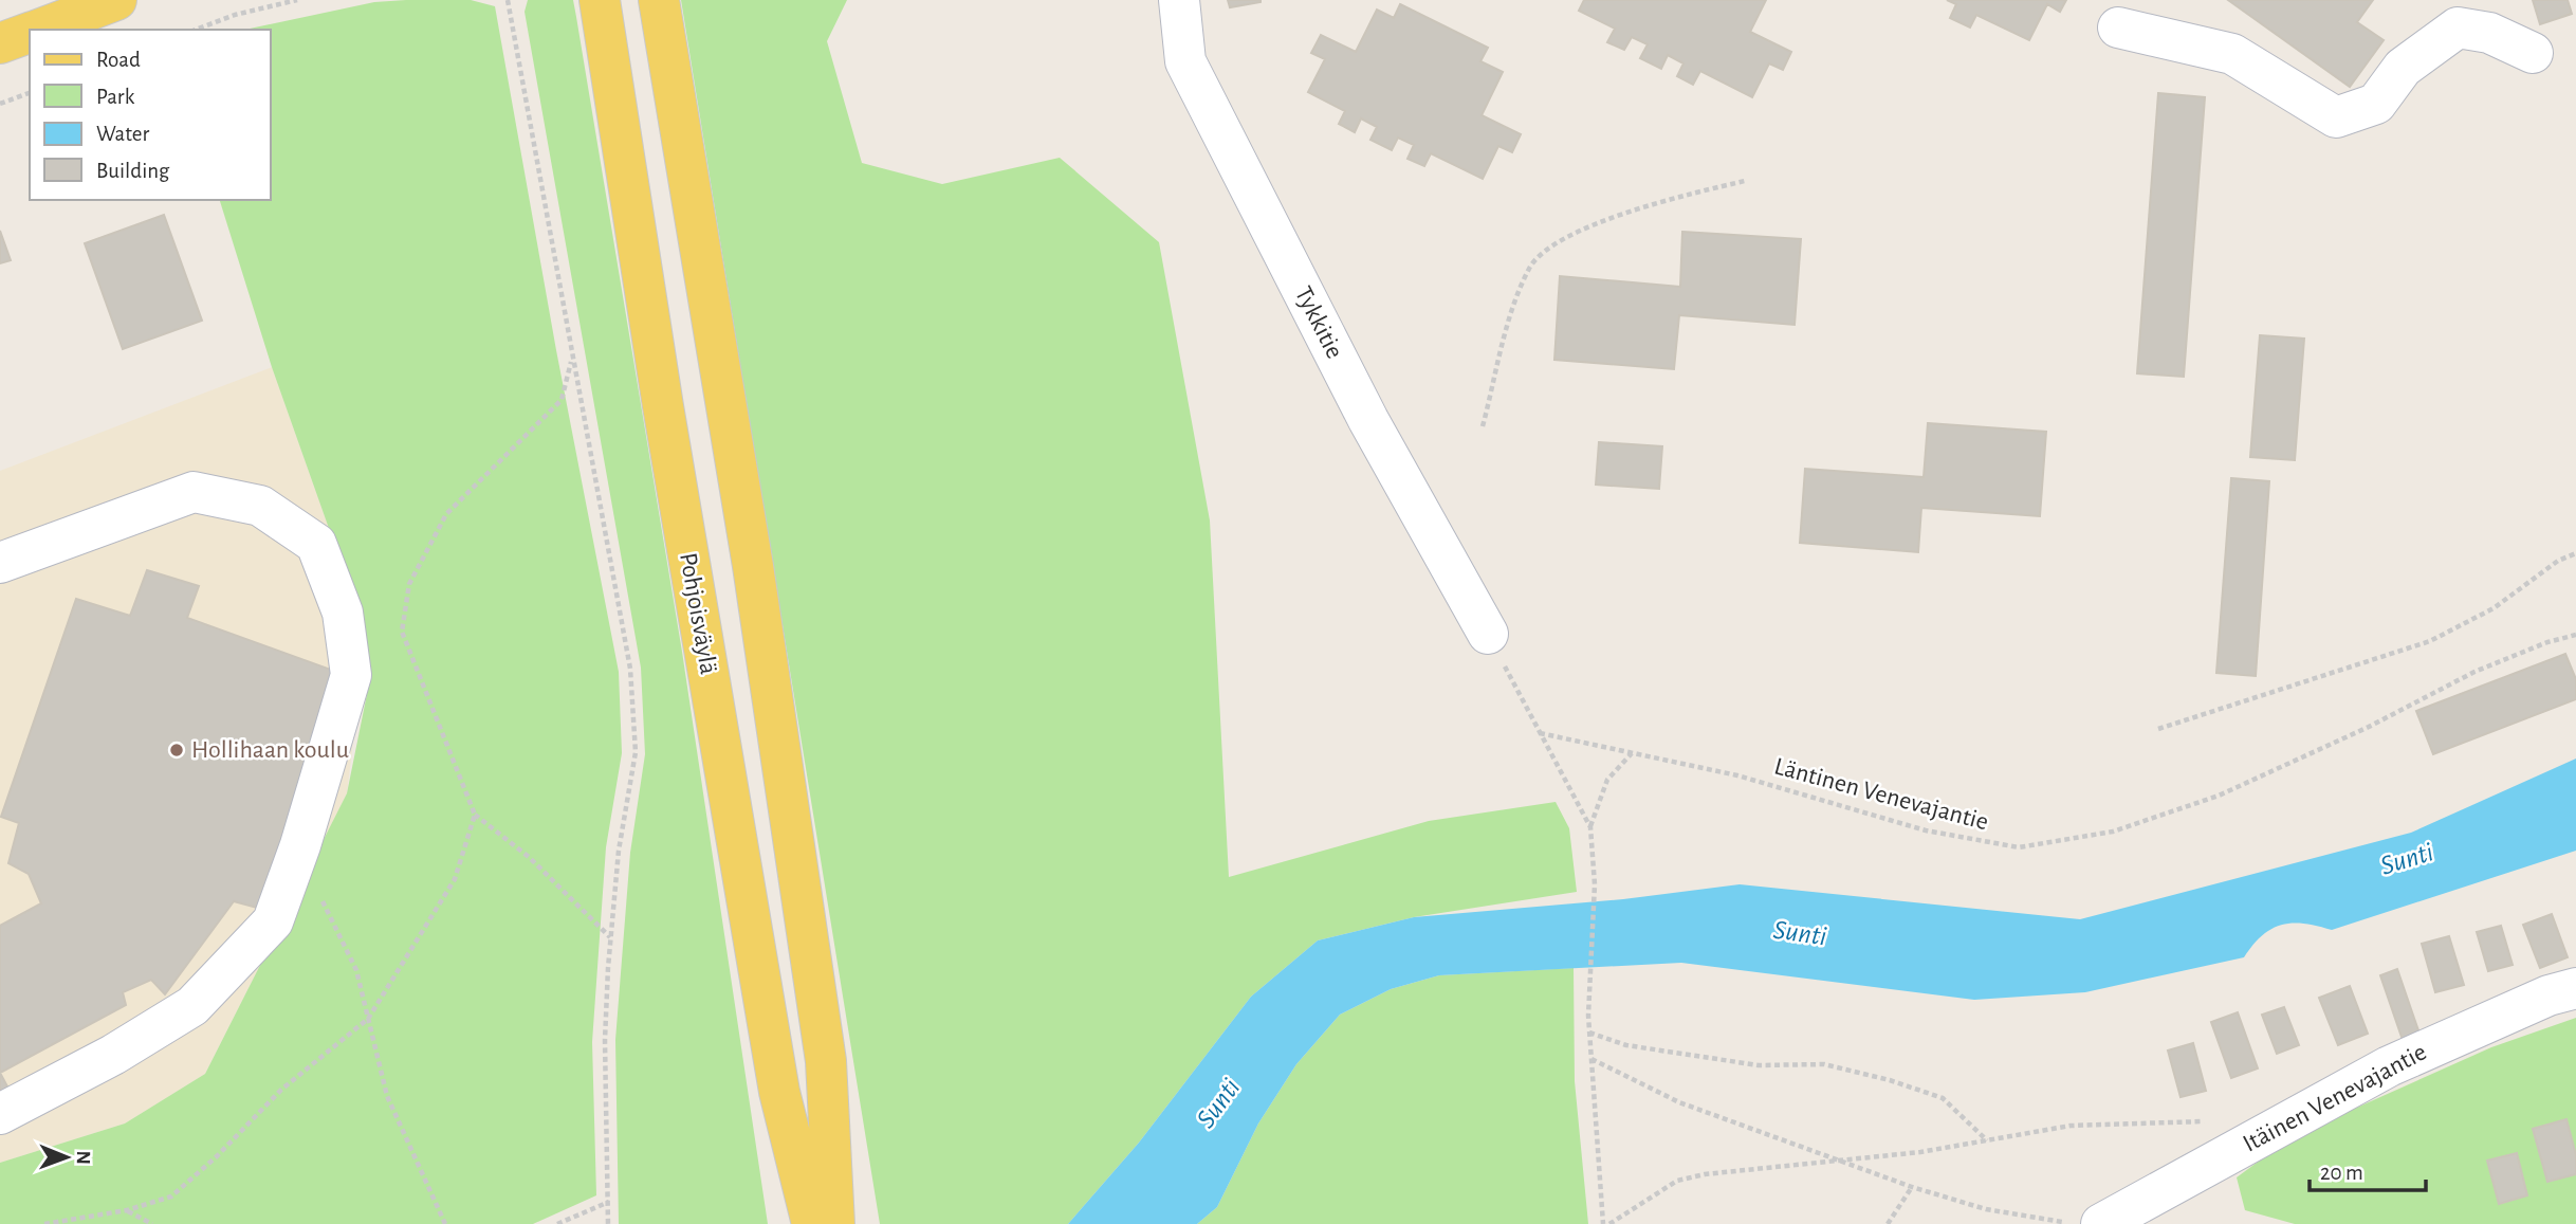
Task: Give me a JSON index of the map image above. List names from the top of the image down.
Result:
{
  "streets": {
    "main road": ["Pohjoisväylä"],
    "street": ["Tykkitie", "Itäinen Venevajantie"],
    "path": ["Läntinen Venevajantie"]
  },
  "water": ["Sunti"],
  "places": ["Hollihaan koulu"],
  "legend": [
    "Road",
    "Park",
    "Water",
    "Building"
  ],
  "scale_bar": "20 m",
  "north": "right"
}
